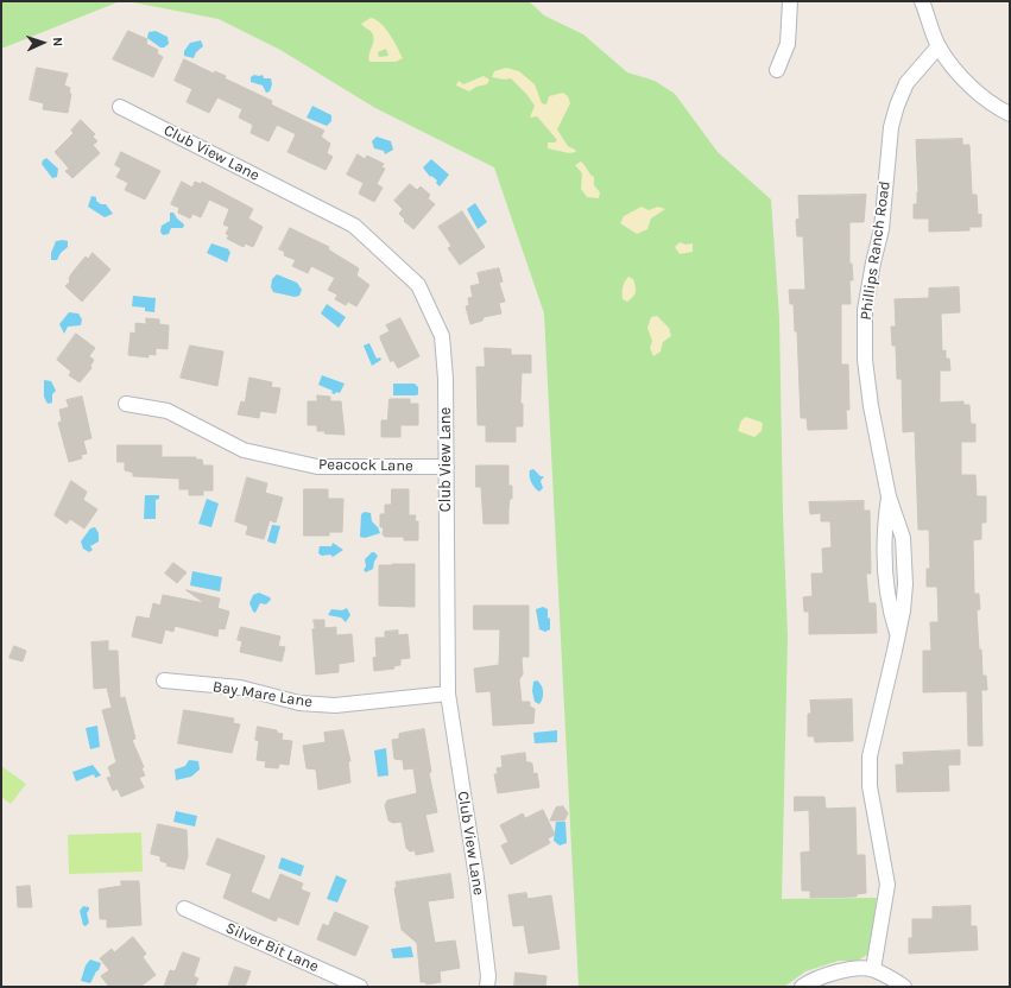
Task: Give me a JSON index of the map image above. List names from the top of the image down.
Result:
{
  "streets": {
    "street": [
      "Club View Lane",
      "Phillips Ranch Road",
      "Peacock Lane",
      "Bay Mare Lane",
      "Silver Bit Lane"
    ]
  },
  "crossings": [
    ["Club View Lane", "Peacock Lane"],
    ["Club View Lane", "Bay Mare Lane"]
  ],
  "north": "right"
}
